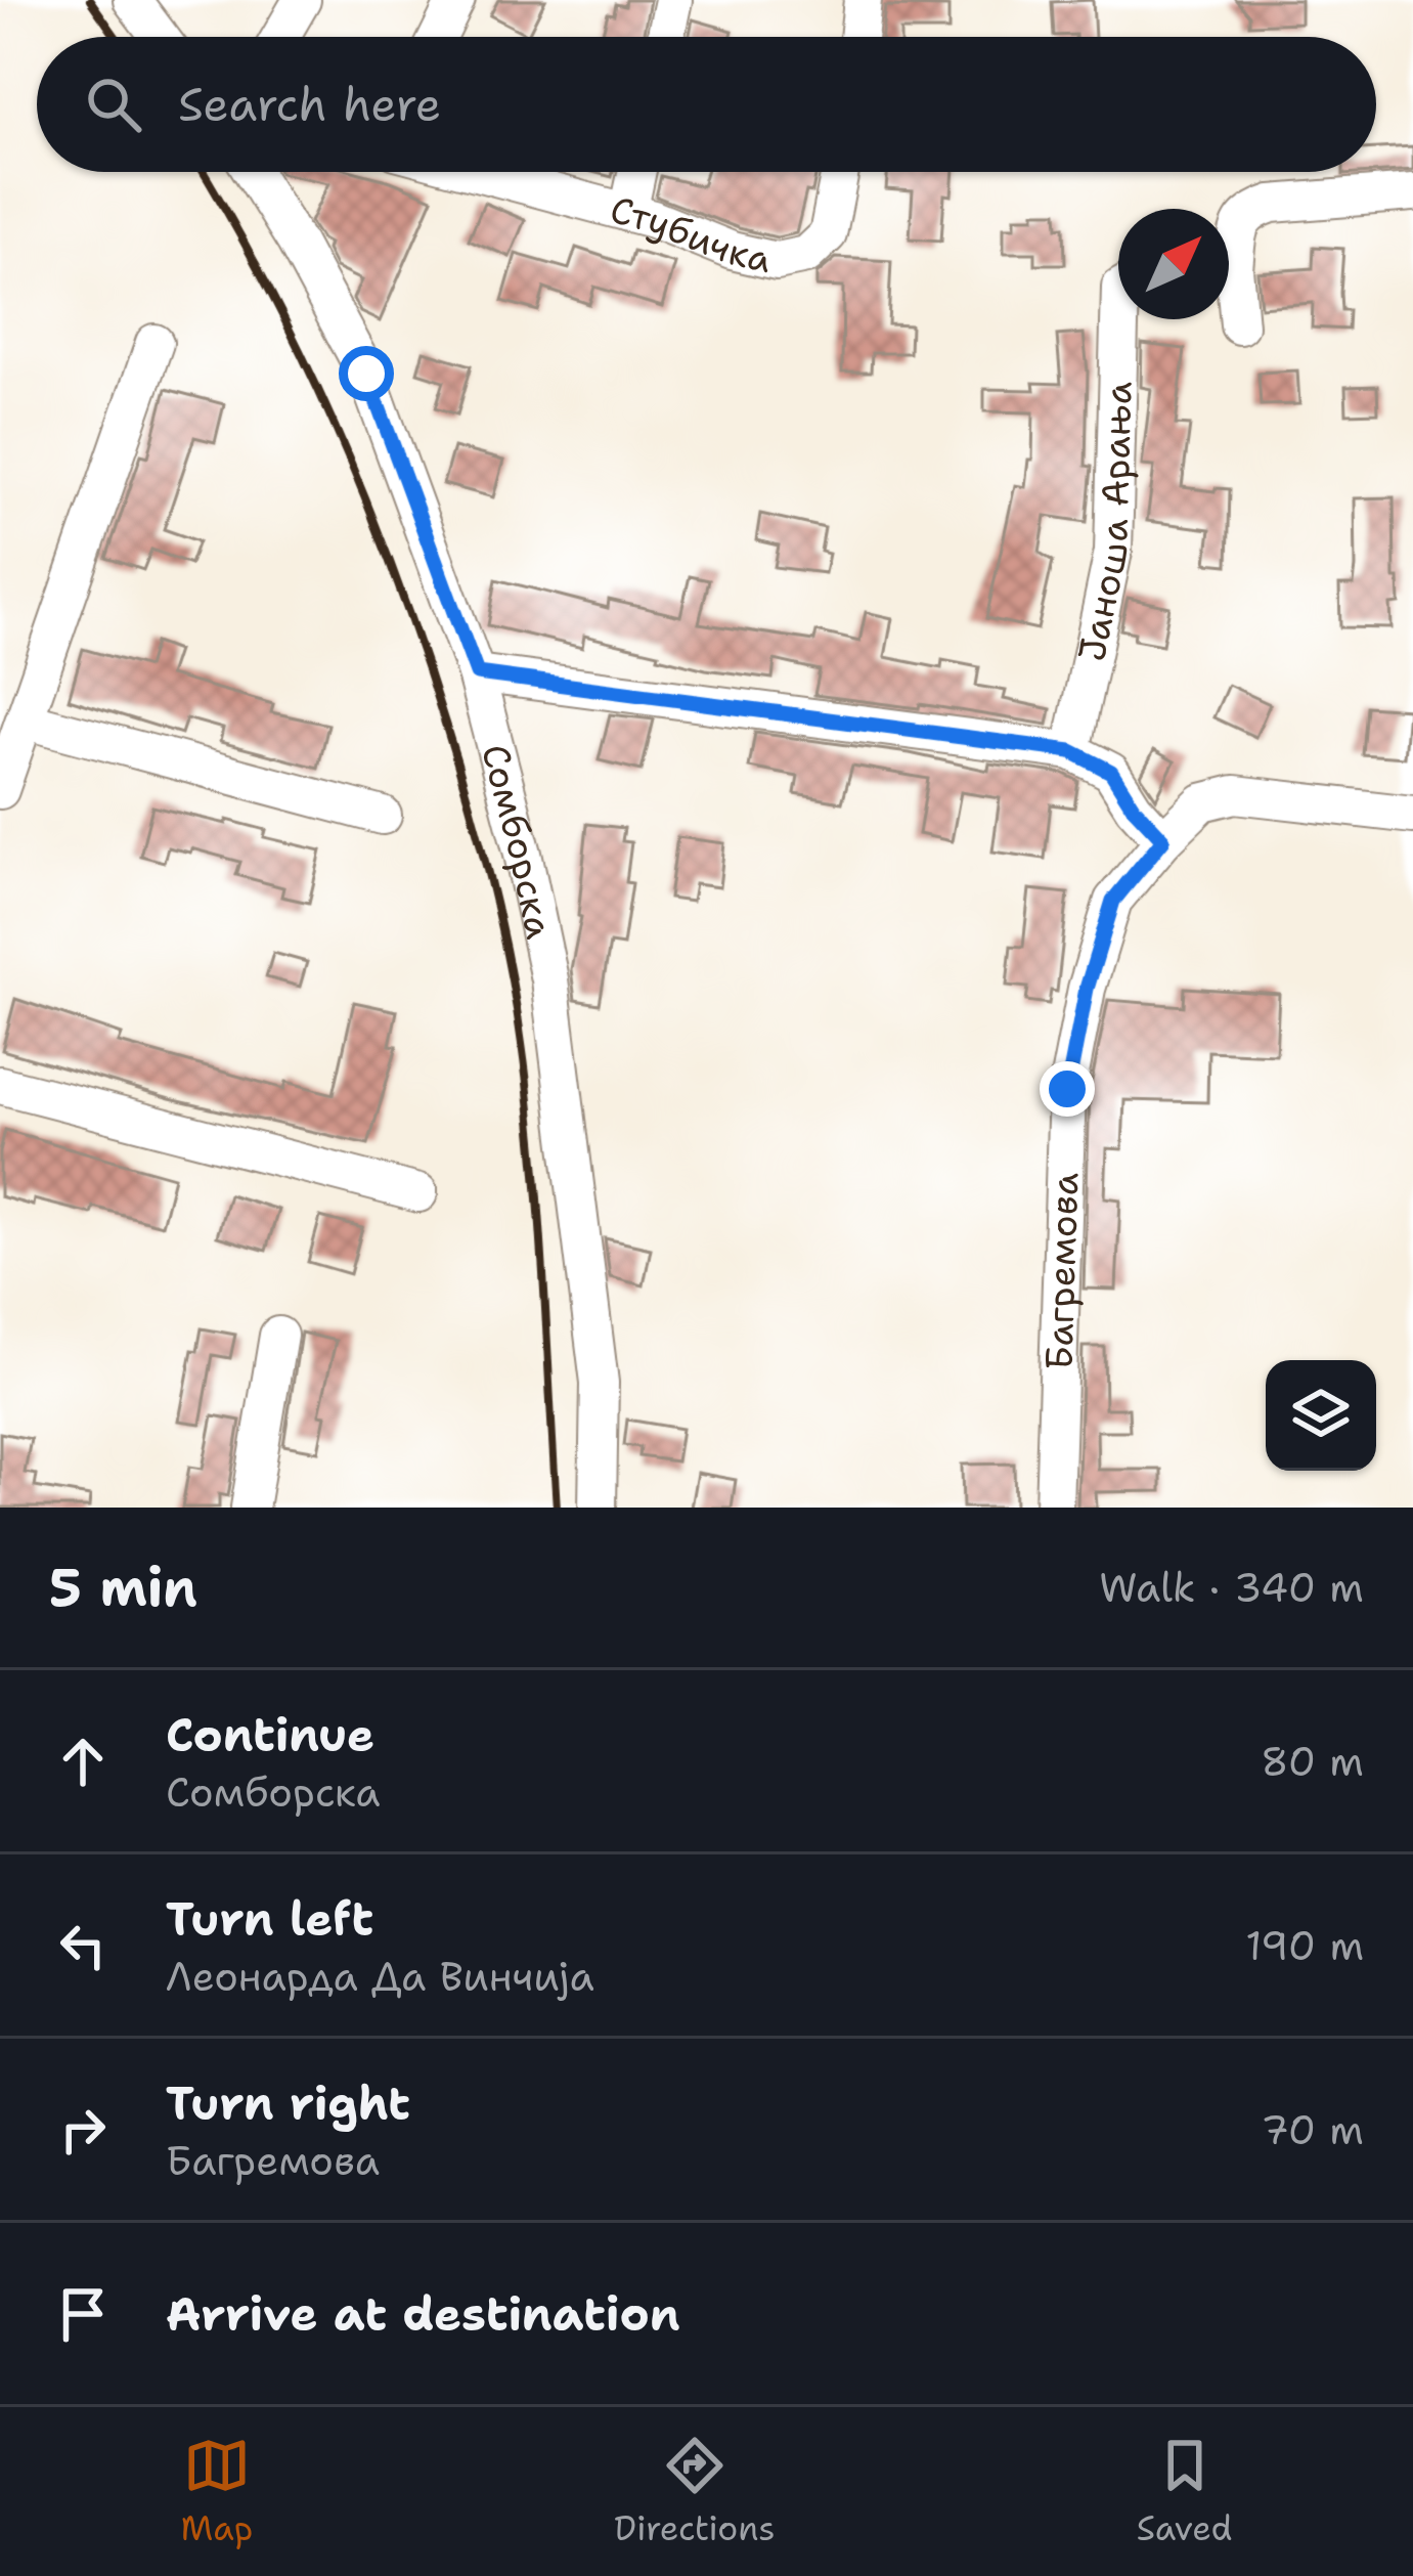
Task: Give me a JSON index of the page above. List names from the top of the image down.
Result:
{
  "streets": {
    "street": [
      "Стубичка",
      "Јаноша Арања",
      "Сомборска",
      "Багремова"
    ]
  },
  "north": "top right",
  "page": {
    "search": "Search here",
    "heading": ["5 min", "Walk · 340 m"],
    "list": [
      ["Continue", "Сомборска", "80 m"],
      ["Turn left", "Леонарда Да Винчија", "190 m"],
      ["Turn right", "Багремова", "70 m"],
      "Arrive at destination"
    ],
    "nav": ["Map", "Directions", "Saved"]
  }
}
